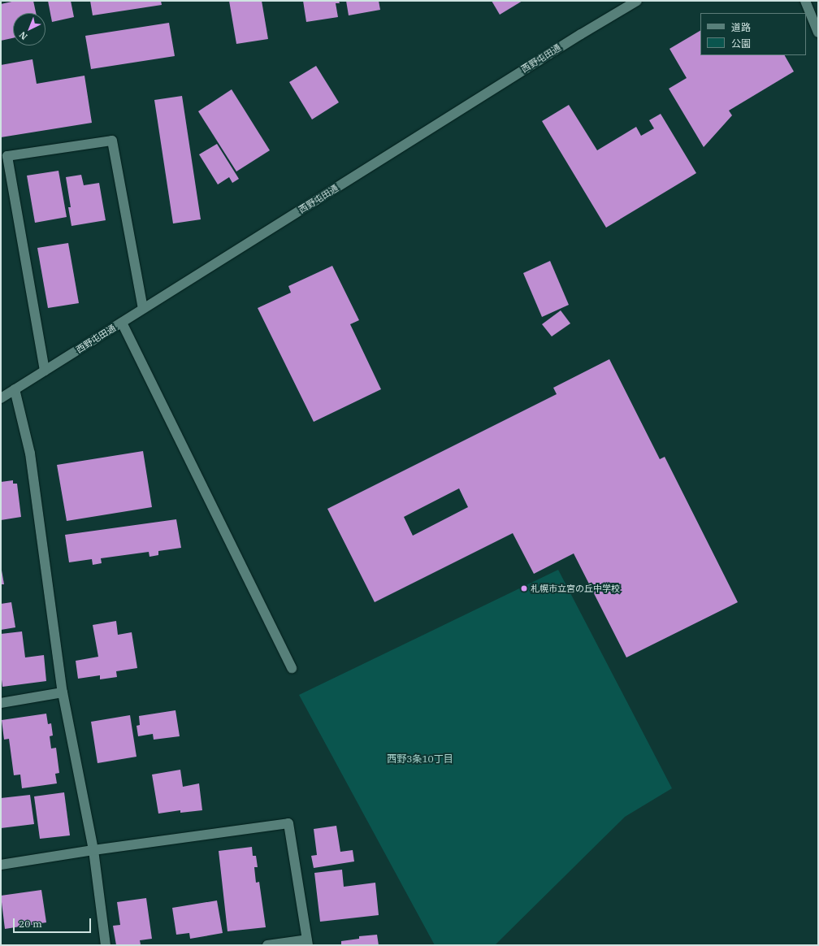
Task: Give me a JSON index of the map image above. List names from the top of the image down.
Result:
{
  "streets": {
    "street": ["西野屯田通"]
  },
  "districts": ["西野3条10丁目"],
  "places": ["札幌市立宮の丘中学校"],
  "legend": ["道路", "公園"],
  "scale_bar": "20 m",
  "north": "bottom left"
}
